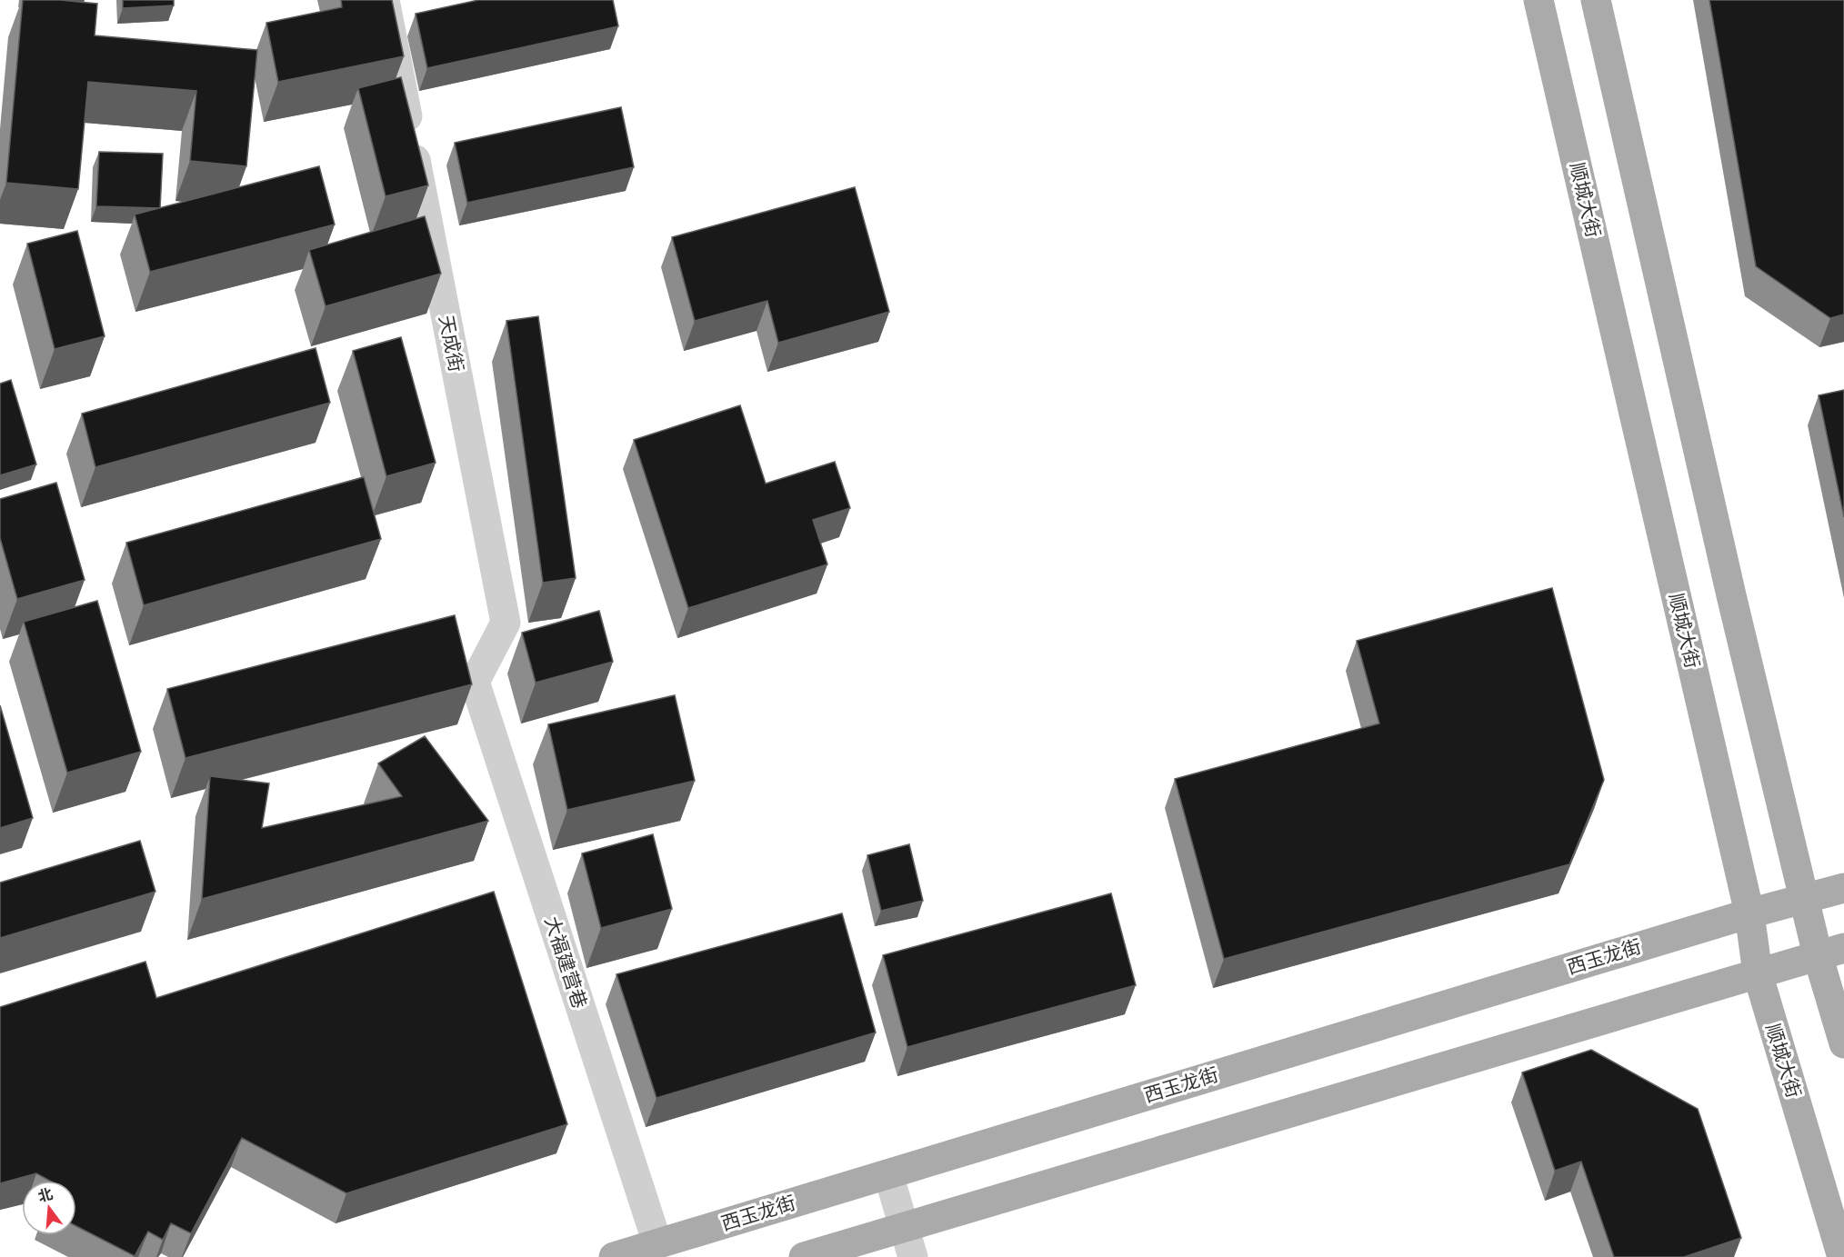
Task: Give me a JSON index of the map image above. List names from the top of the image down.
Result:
{
  "streets": {
    "main road": ["顺城大街", "西玉龙街"],
    "street": ["天成街", "大福建营巷"]
  },
  "crossings": [
    ["顺城大街", "西玉龙街"],
    ["天成街", "大福建营巷"],
    ["西玉龙街", "大福建营巷"]
  ],
  "north": "top"
}
